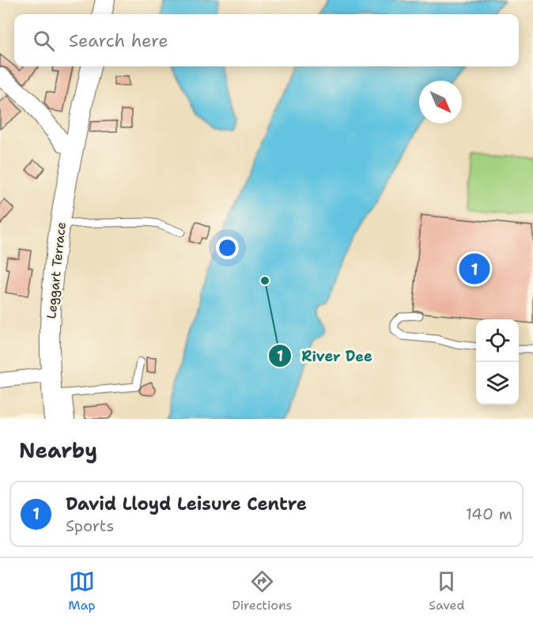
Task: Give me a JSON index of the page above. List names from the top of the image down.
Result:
{
  "streets": {
    "main road": ["Leggart Terrace"]
  },
  "places": ["River Dee"],
  "north": "bottom right",
  "page": {
    "search": "Search here",
    "pins": "1",
    "heading": "Nearby",
    "list": [
      {
        "mark": "1",
        "name": "David Lloyd Leisure Centre",
        "note": "Sports",
        "value": "140 m"
      }
    ],
    "nav": ["Map", "Directions", "Saved"]
  }
}
